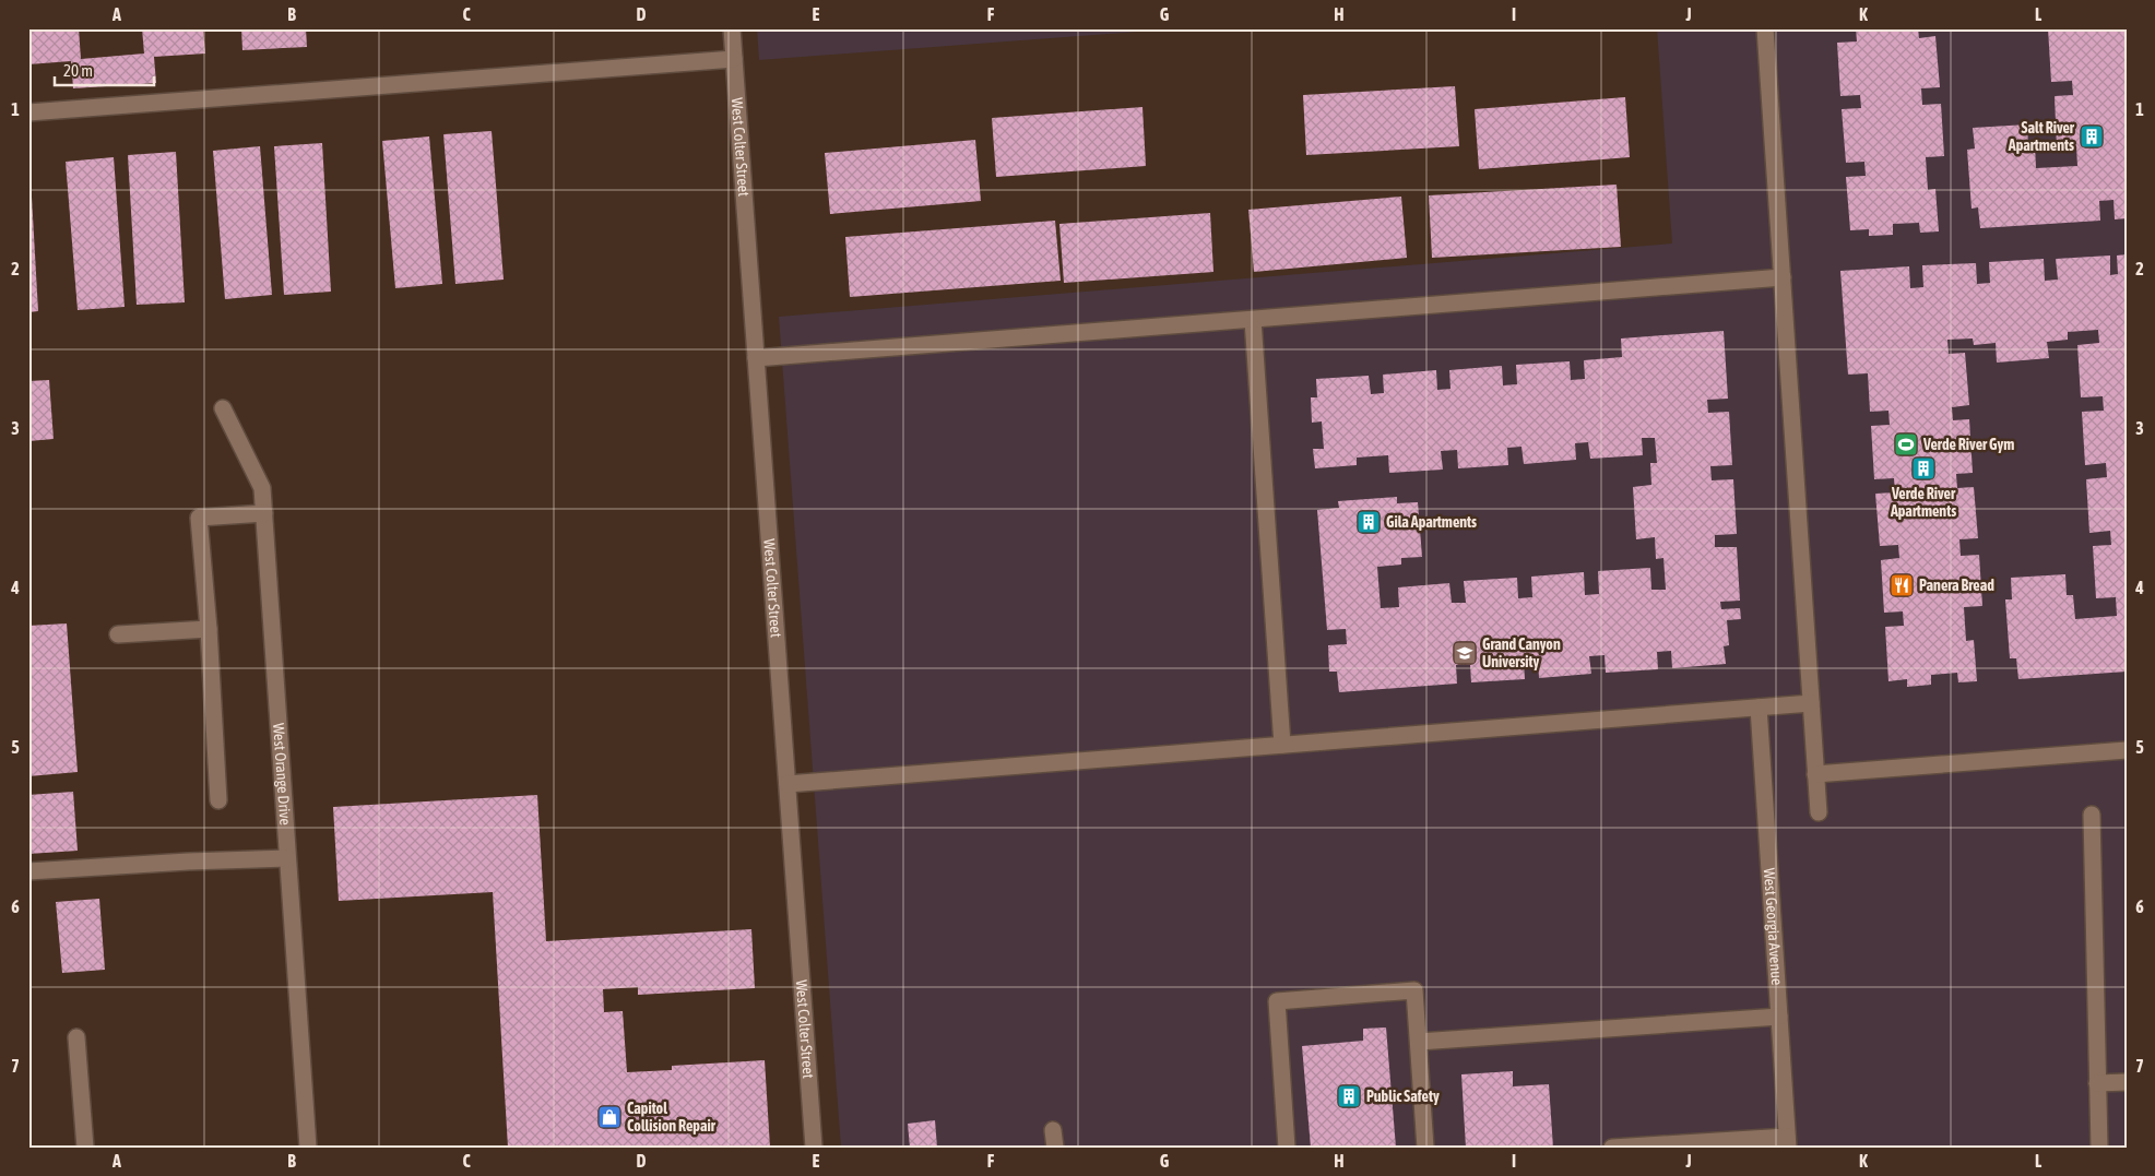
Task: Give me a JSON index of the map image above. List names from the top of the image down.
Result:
{
  "streets": {
    "street": ["West Colter Street", "West Orange Drive", "West Georgia Avenue"]
  },
  "places": {
    "building": [
      "Salt River Apartments",
      "Verde River Apartments",
      "Gila Apartments",
      "Public Safety"
    ],
    "sports": ["Verde River Gym"],
    "restaurant": ["Panera Bread"],
    "school or university": ["Grand Canyon University"],
    "shop": ["Capitol Collision Repair"]
  },
  "scale_bar": "20 m",
  "grid": {
    "columns": [
      "A",
      "B",
      "C",
      "D",
      "E",
      "F",
      "G",
      "H",
      "I",
      "J",
      "K",
      "L"
    ],
    "rows": [
      "1",
      "2",
      "3",
      "4",
      "5",
      "6",
      "7"
    ]
  }
}
